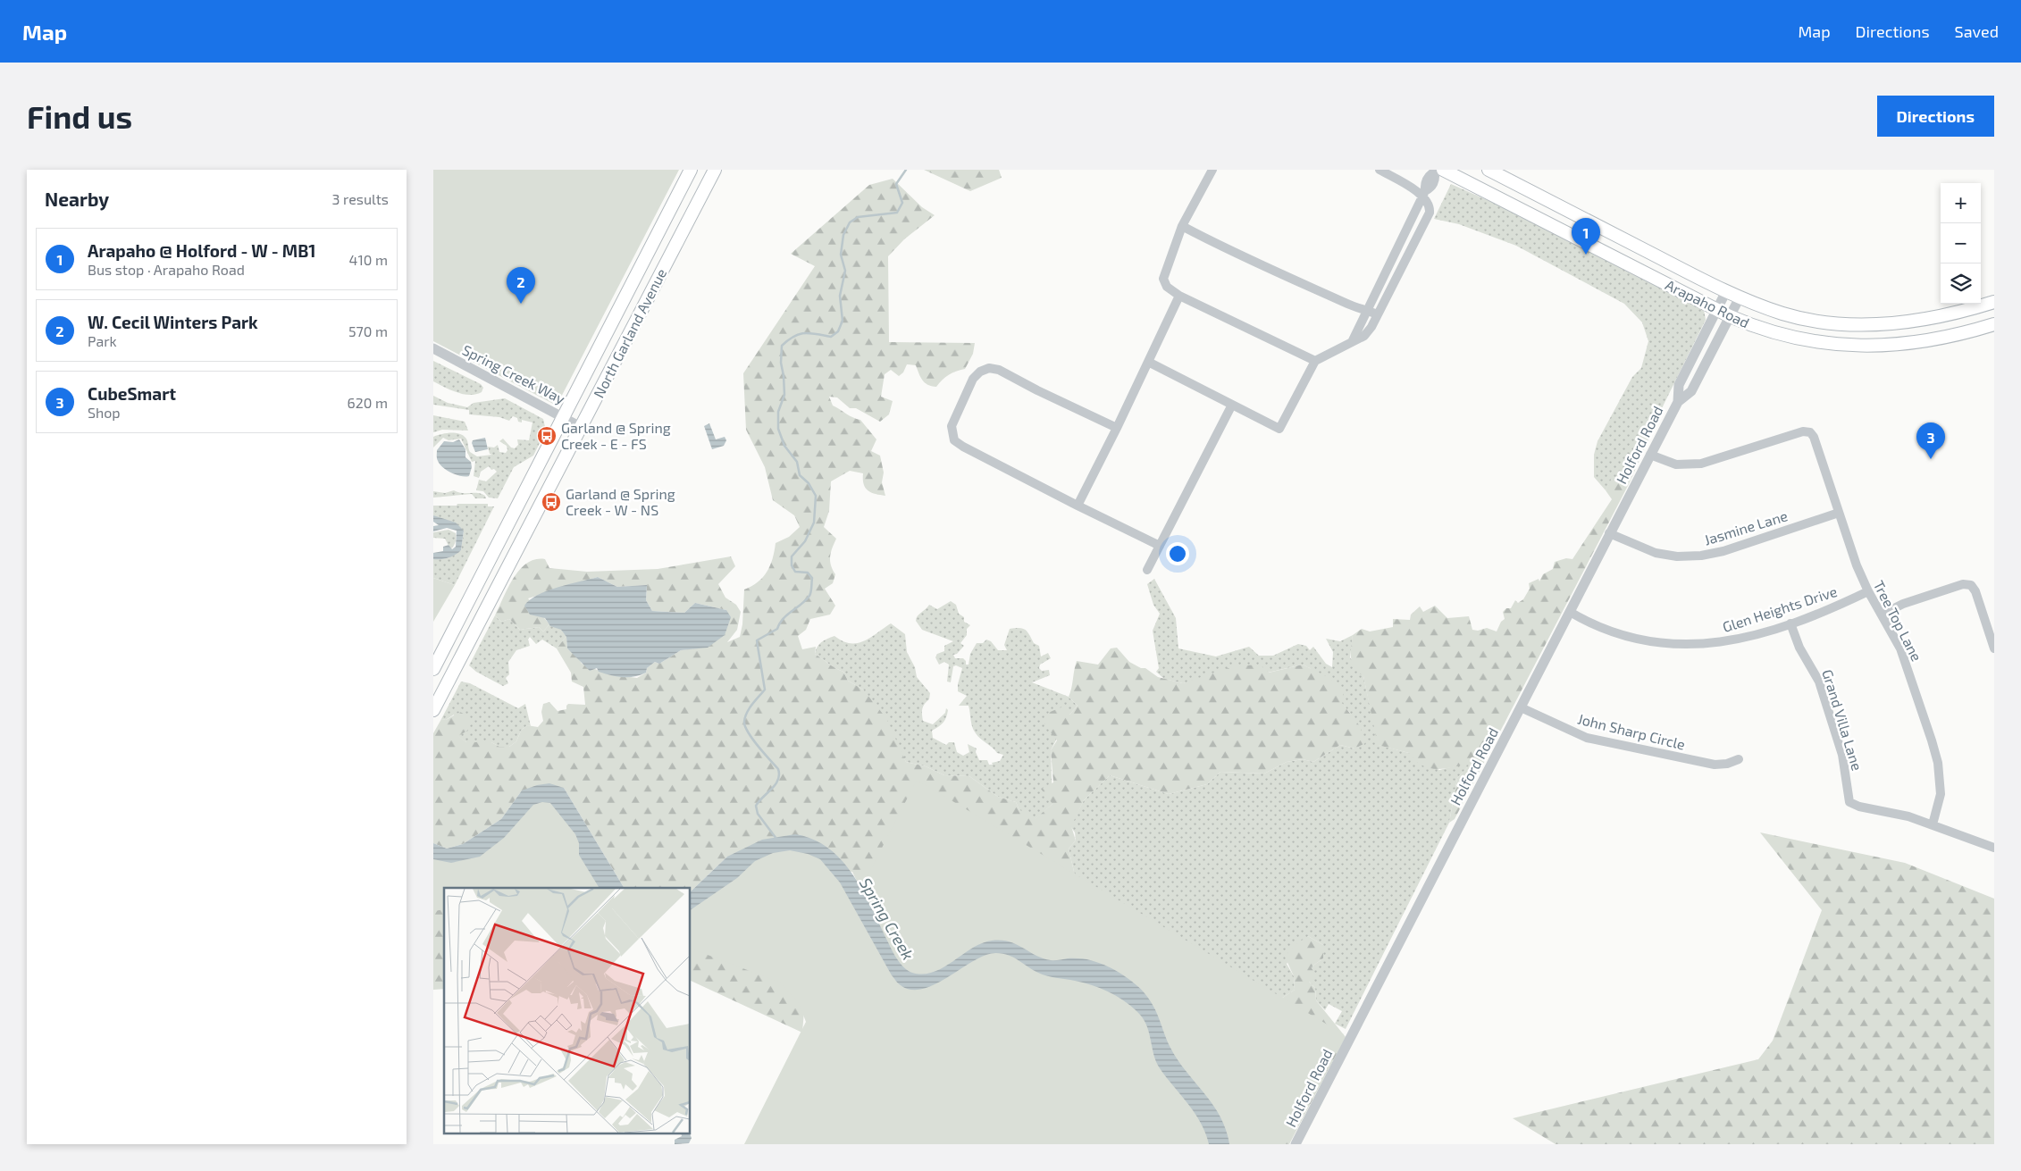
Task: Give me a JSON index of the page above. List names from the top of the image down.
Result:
{
  "streets": {
    "main road": ["Arapaho Road", "North Garland Avenue"],
    "street": [
      "Spring Creek Way",
      "Holford Road",
      "Jasmine Lane",
      "Glen Heights Drive",
      "Tree Top Lane",
      "Grand Villa Lane",
      "John Sharp Circle"
    ]
  },
  "crossings": [
    ["Arapaho Road", "Holford Road"],
    ["North Garland Avenue", "Spring Creek Way"],
    ["Holford Road", "Jasmine Lane"],
    ["Holford Road", "Glen Heights Drive"],
    ["Holford Road", "Tree Top Lane"],
    ["Holford Road", "John Sharp Circle"],
    ["Jasmine Lane", "Tree Top Lane"],
    ["Glen Heights Drive", "Tree Top Lane"],
    ["Glen Heights Drive", "Grand Villa Lane"],
    ["Tree Top Lane", "Grand Villa Lane"]
  ],
  "water": ["Spring Creek"],
  "places": {
    "bus stop": ["Garland @ Spring Creek - E - FS", "Garland @ Spring Creek - W - NS"]
  },
  "page": {
    "header": "Map",
    "nav": ["Map", "Directions", "Saved"],
    "buttons": "Directions",
    "title": "Find us",
    "heading": ["Nearby", "3 results"],
    "map_buttons": ["+", "−"],
    "pins": ["1", "2", "3"],
    "list": [
      {
        "mark": "1",
        "name": "Arapaho @ Holford - W - MB1",
        "note": "Bus stop · Arapaho Road",
        "value": "410 m"
      },
      {
        "mark": "2",
        "name": "W. Cecil Winters Park",
        "note": "Park",
        "value": "570 m"
      },
      {
        "mark": "3",
        "name": "CubeSmart",
        "note": "Shop",
        "value": "620 m"
      }
    ]
  }
}
